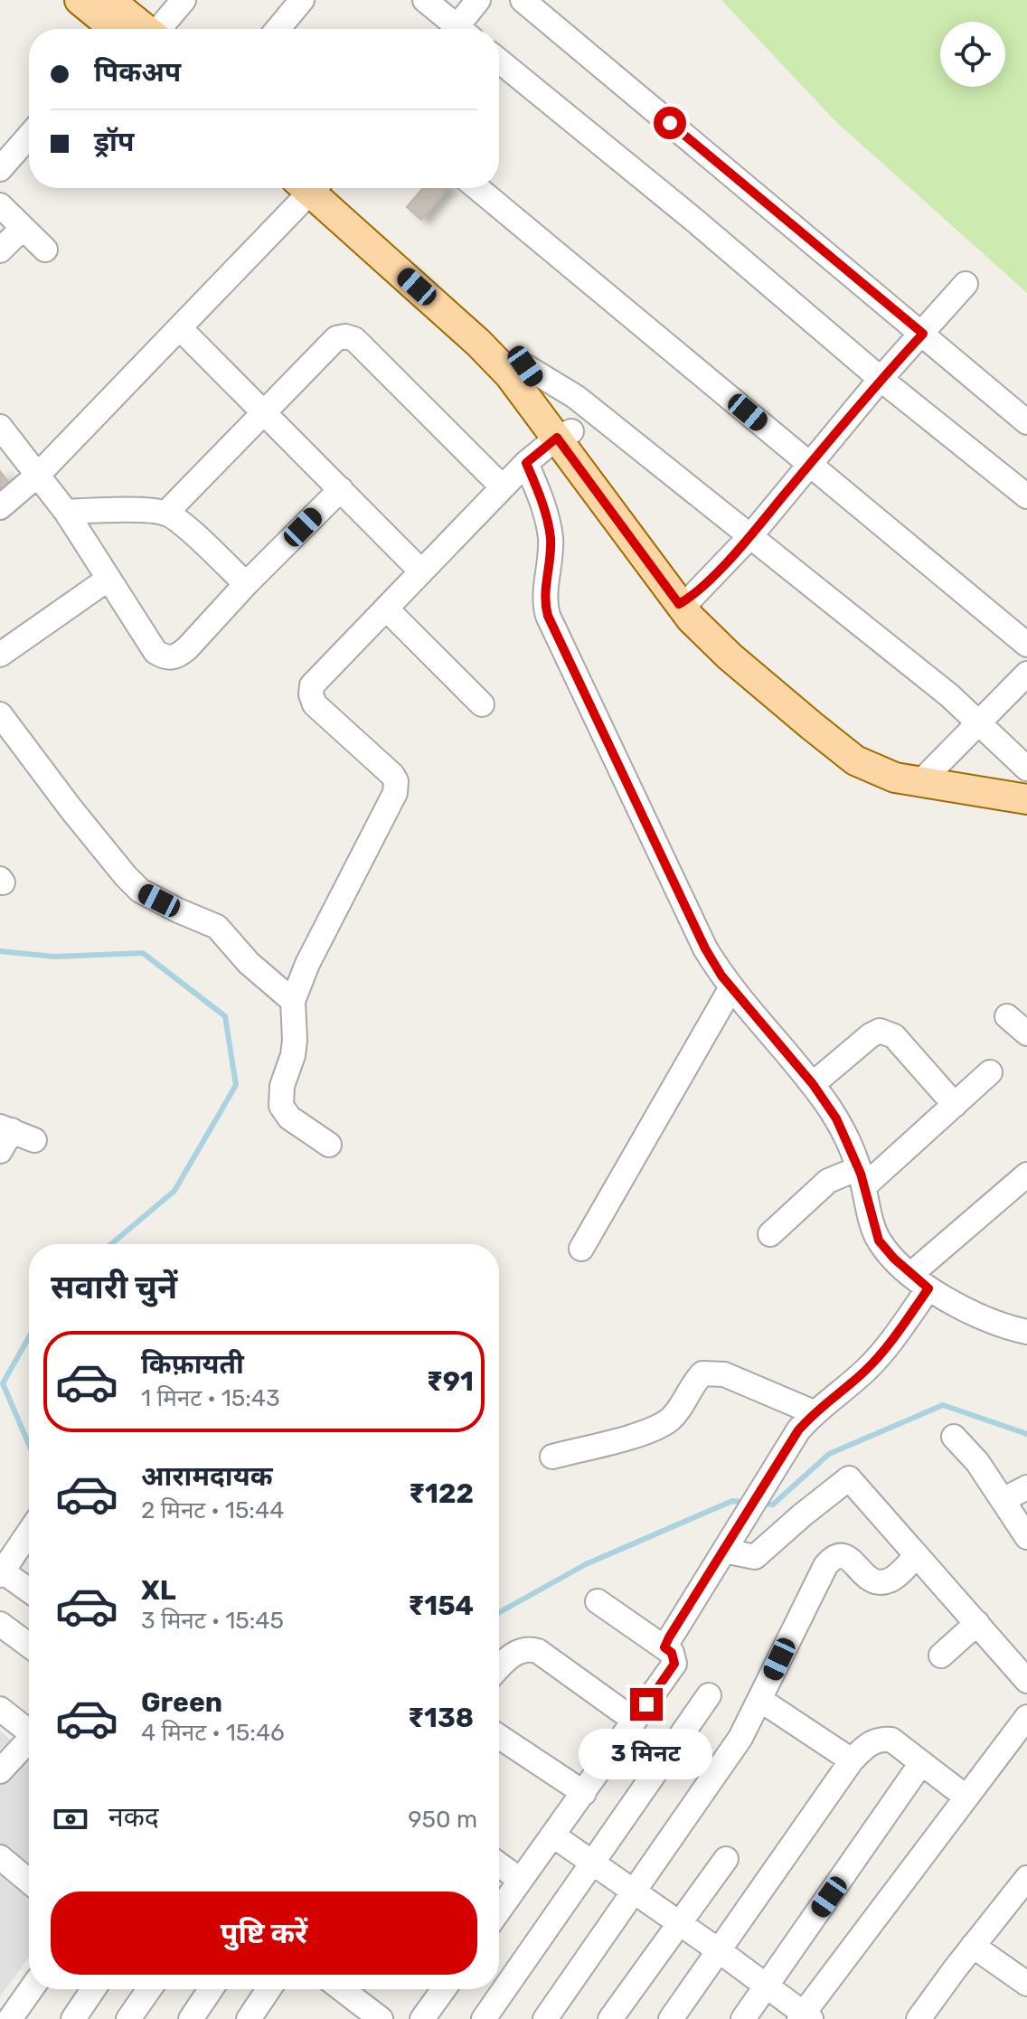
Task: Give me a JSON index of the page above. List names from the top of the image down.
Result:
{
  "page": {
    "banner": ["पिकअप", "ड्रॉप"],
    "heading": "सवारी चुनें",
    "list": [
      {
        "name": "किफ़ायती",
        "note": "1 मिनट · 15:43",
        "value": "₹91"
      },
      {
        "name": "आरामदायक",
        "note": "2 मिनट · 15:44",
        "value": "₹122"
      },
      {
        "name": "XL",
        "note": "3 मिनट · 15:45",
        "value": "₹154"
      },
      {
        "name": "Green",
        "note": "4 मिनट · 15:46",
        "value": "₹138"
      }
    ],
    "bubble": "3 मिनट",
    "pay": ["नकद", "950 m"],
    "buttons": "पुष्टि करें"
  }
}
